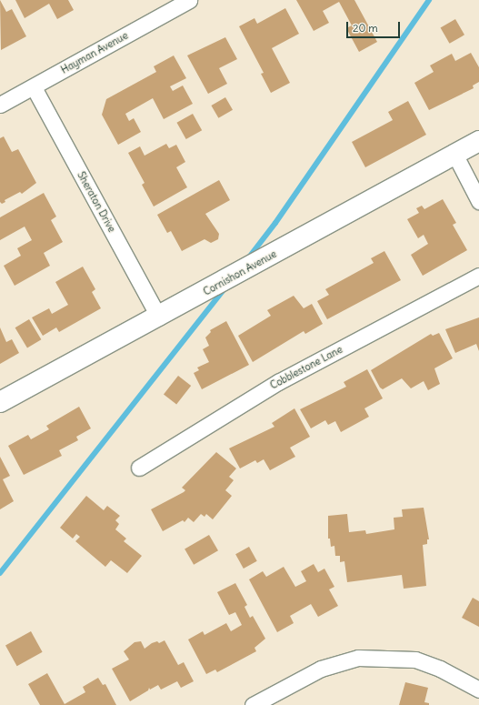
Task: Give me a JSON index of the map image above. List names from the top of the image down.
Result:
{
  "streets": {
    "street": [
      "Hayman Avenue",
      "Sheraton Drive",
      "Cornishon Avenue",
      "Cobblestone Lane"
    ]
  },
  "crossings": [
    ["Hayman Avenue", "Sheraton Drive"],
    ["Sheraton Drive", "Cornishon Avenue"]
  ],
  "scale_bar": "20 m"
}
